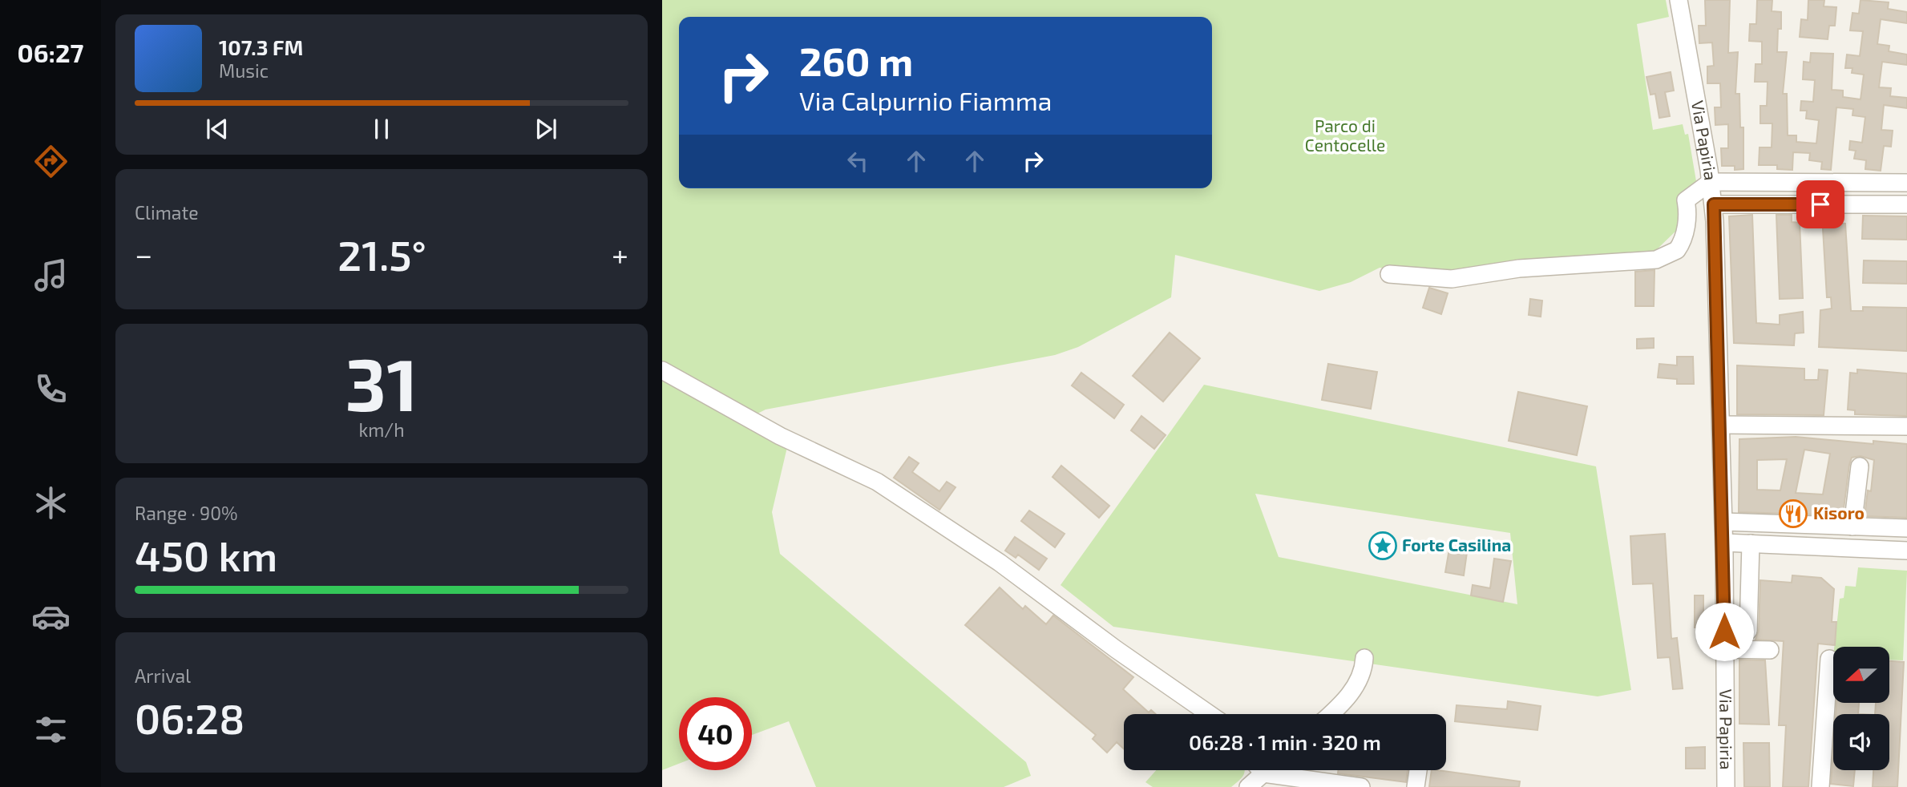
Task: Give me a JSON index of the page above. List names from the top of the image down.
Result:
{
  "streets": {
    "street": ["Via Papiria"]
  },
  "parks": ["Parco di Centocelle"],
  "places": {
    "restaurant": ["Kisoro"],
    "place": ["Forte Casilina"]
  },
  "north": "left",
  "page": {
    "tabs": "06:27",
    "turn": ["260 m", "Via Calpurnio Fiamma"],
    "song": ["107.3 FM", "Music"],
    "tile": [
      "Climate",
      ["31", "km/h"],
      ["Range · 90%", "450 km"],
      ["Arrival", "06:28"]
    ],
    "heat": ["−", "21.5°", "+"],
    "limit": "40",
    "trip": "06:28 · 1 min · 320 m"
  }
}
